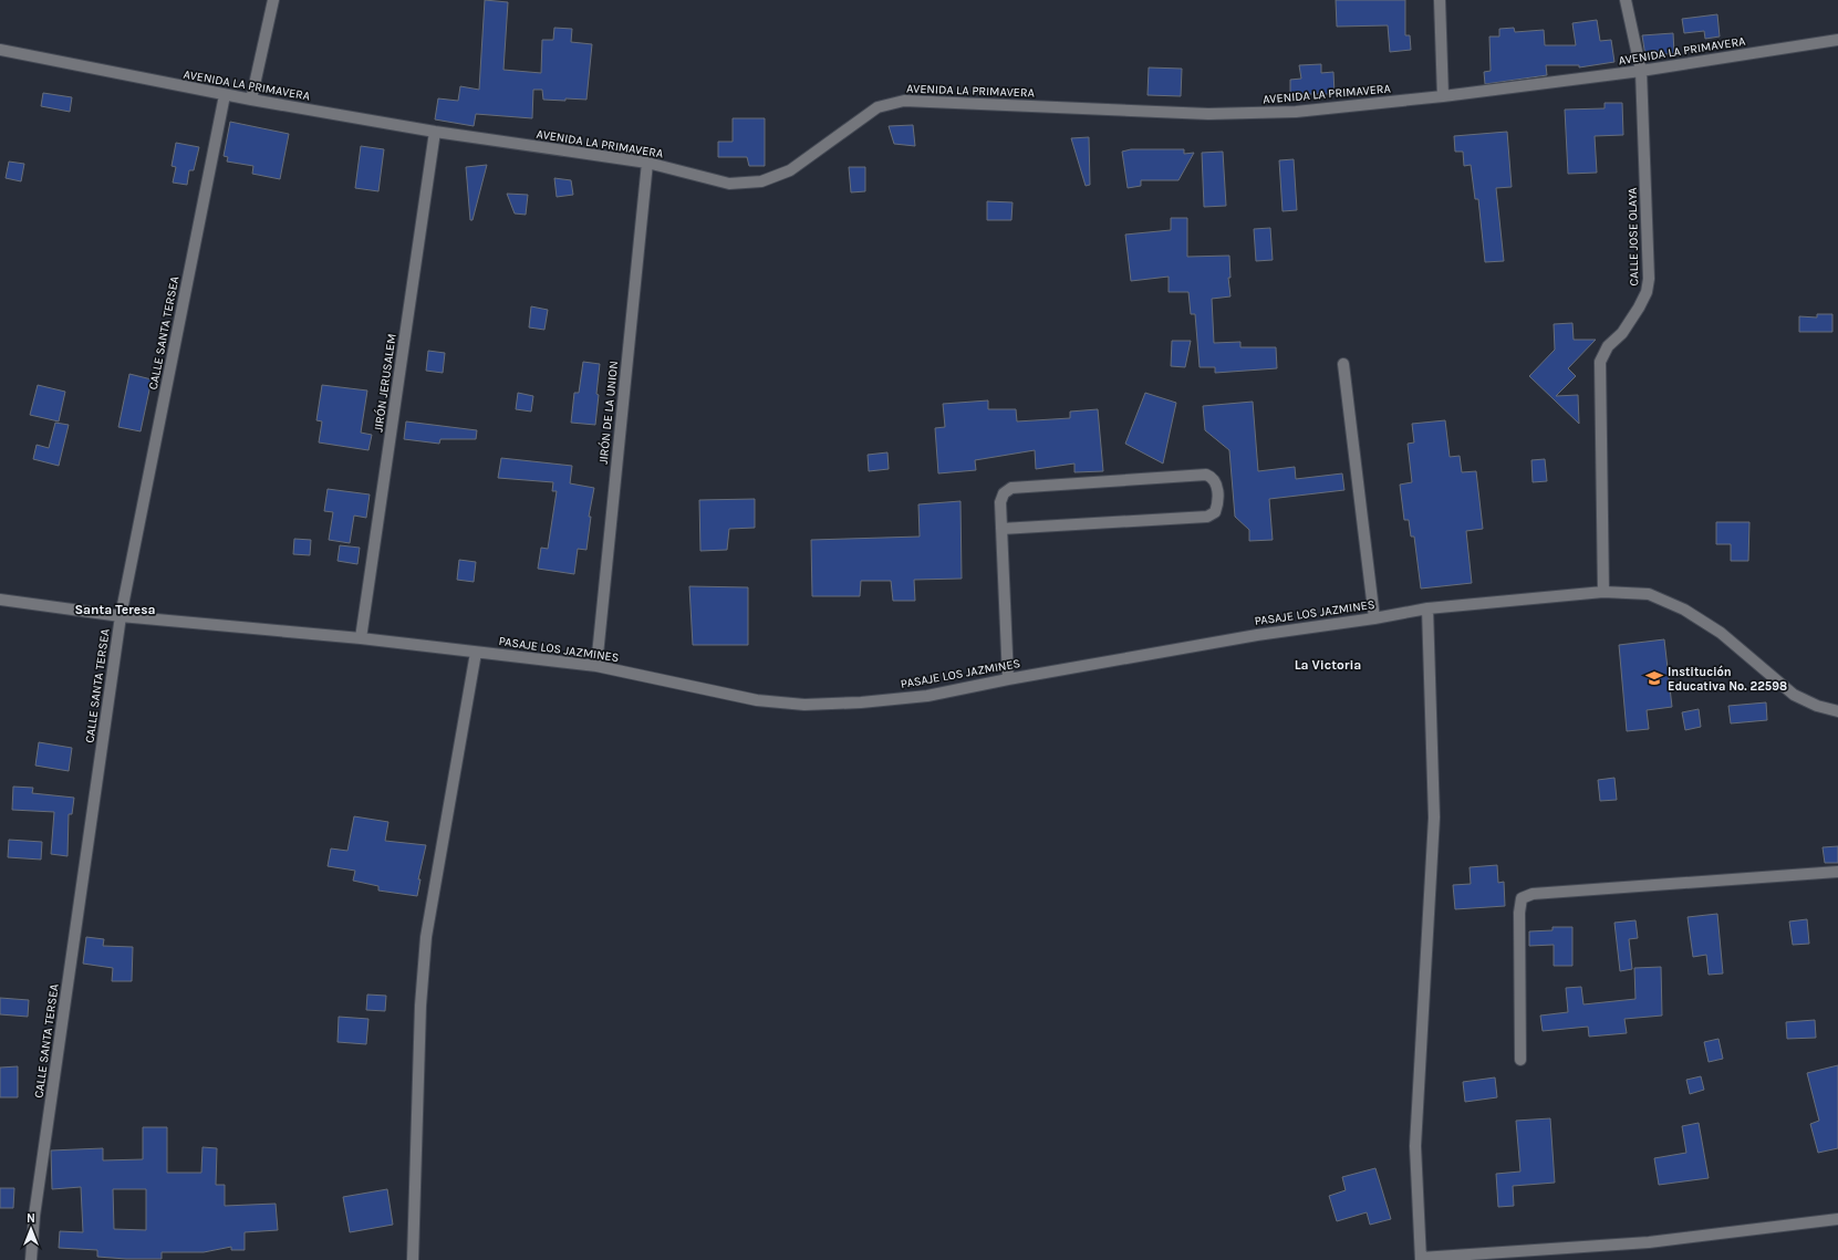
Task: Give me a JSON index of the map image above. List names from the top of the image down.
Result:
{
  "streets": {
    "street": [
      "AVENIDA LA PRIMAVERA",
      "CALLE JOSE OLAYA",
      "CALLE SANTA TERSEA",
      "JIRÓN JERUSALEM",
      "JIRÓN DE LA UNION",
      "PASAJE LOS JAZMINES"
    ]
  },
  "crossings": [
    ["AVENIDA LA PRIMAVERA", "CALLE JOSE OLAYA"],
    ["AVENIDA LA PRIMAVERA", "CALLE SANTA TERSEA"],
    ["AVENIDA LA PRIMAVERA", "JIRÓN JERUSALEM"],
    ["AVENIDA LA PRIMAVERA", "JIRÓN DE LA UNION"],
    ["CALLE JOSE OLAYA", "PASAJE LOS JAZMINES"],
    ["CALLE SANTA TERSEA", "PASAJE LOS JAZMINES"],
    ["JIRÓN JERUSALEM", "PASAJE LOS JAZMINES"],
    ["JIRÓN DE LA UNION", "PASAJE LOS JAZMINES"]
  ],
  "districts": ["Santa Teresa", "La Victoria"],
  "places": {
    "school or university": ["Institución Educativa No. 22598"]
  },
  "north": "top"
}
